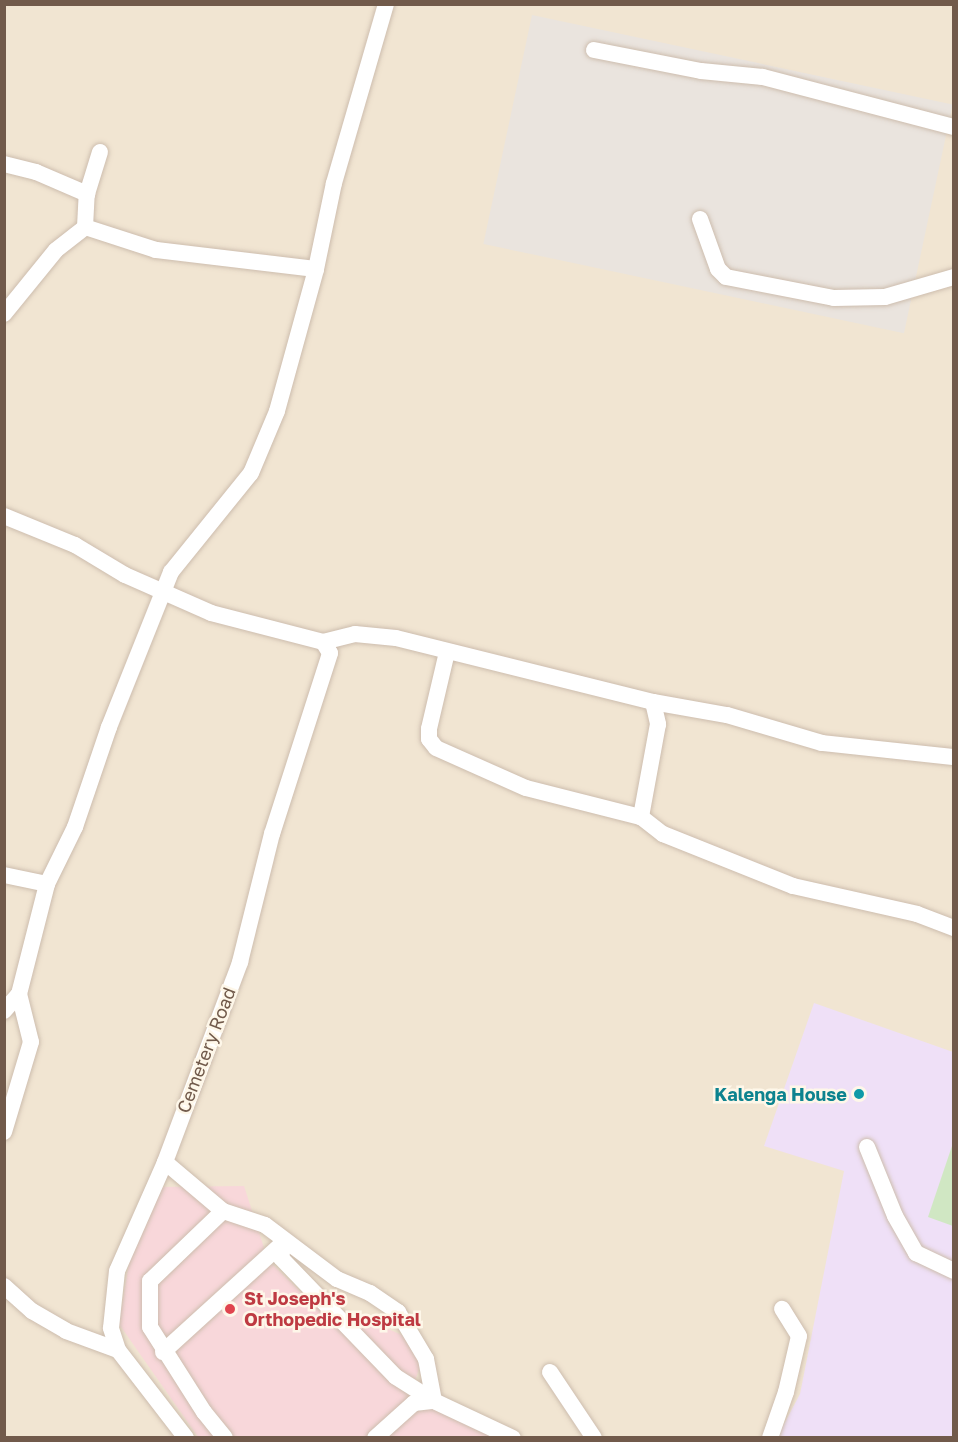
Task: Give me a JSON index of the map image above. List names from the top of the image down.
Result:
{
  "streets": {
    "street": ["Cemetery Road"]
  },
  "places": ["Kalenga House", "St Joseph's Orthopedic Hospital"]
}
